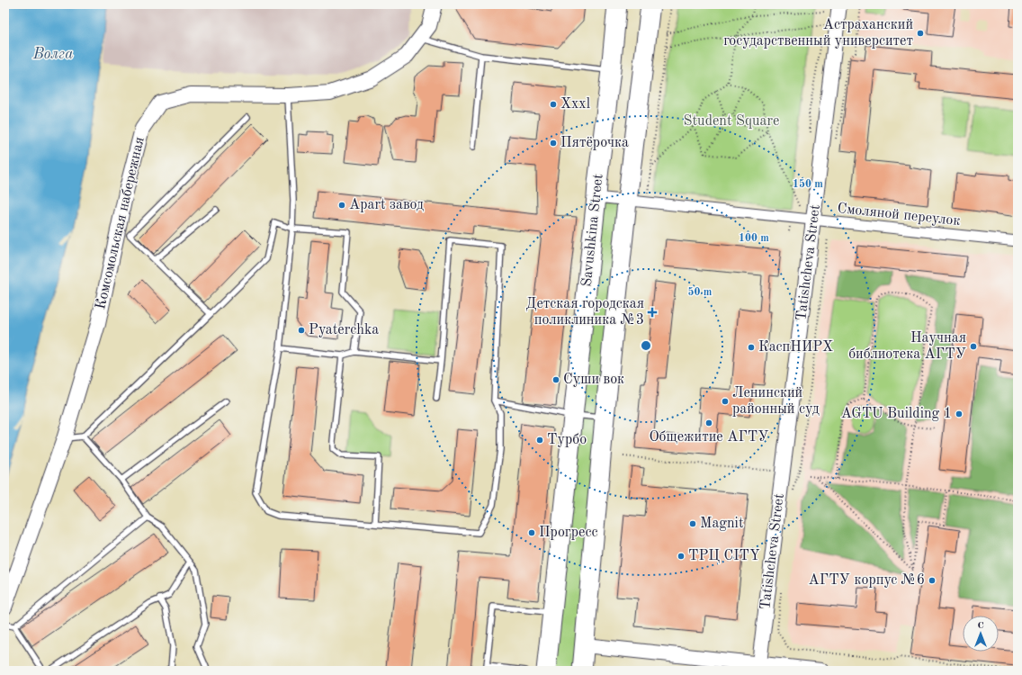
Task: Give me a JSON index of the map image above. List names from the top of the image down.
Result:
{
  "streets": {
    "highway": ["Savushkina Street"],
    "main road": ["Комсомольская набережная", "Tatishcheva Street"],
    "street": ["Смоляной переулок"]
  },
  "crossings": [
    ["Смоляной переулок", "Savushkina Street"],
    ["Смоляной переулок", "Tatishcheva Street"]
  ],
  "water": ["Волга"],
  "parks": ["Student Square"],
  "places": {
    "other": [
      "Астраханский государственный университет",
      "Xxxl",
      "Пятёрочка",
      "Apart завод",
      "Pyaterchka",
      "Научная библиотека АГТУ",
      "КаспНИРХ",
      "Суши вок",
      "Ленинский районный суд",
      "AGTU Building 1",
      "Общежитие АГТУ",
      "Турбо",
      "Magnit",
      "Прогресс",
      "ТРЦ CITY",
      "АГТУ корпус №6"
    ],
    "health": ["Детская городская поликлиника №3"]
  },
  "north": "top",
  "rings": ["150 m", "100 m", "50 m"]
}
